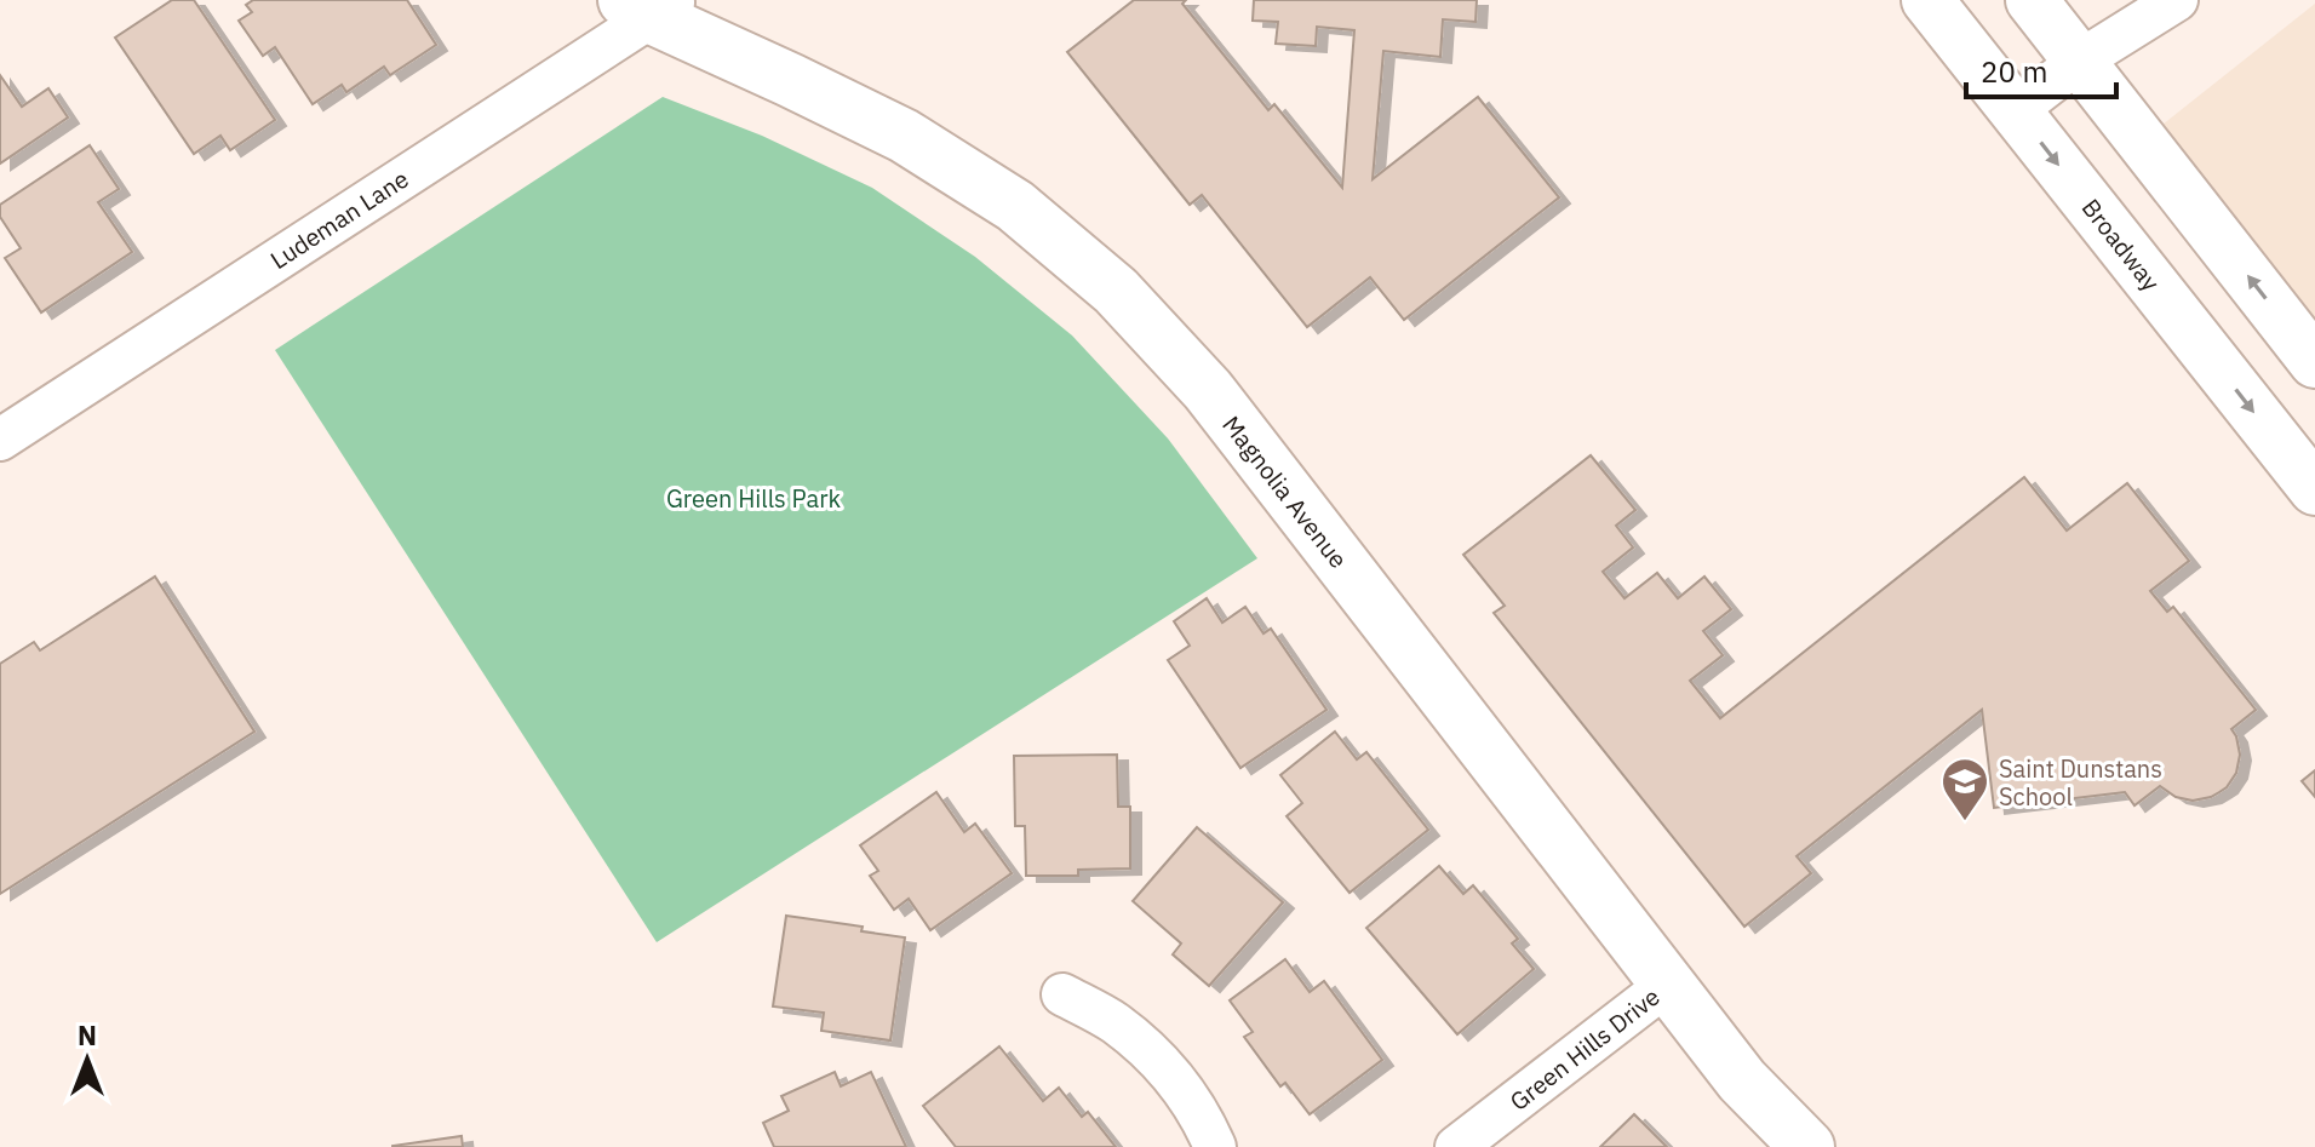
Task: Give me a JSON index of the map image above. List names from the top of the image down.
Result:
{
  "streets": {
    "main road": ["Magnolia Avenue"],
    "street": ["Ludeman Lane", "Broadway", "Green Hills Drive"]
  },
  "crossings": [
    ["Ludeman Lane", "Magnolia Avenue"],
    ["Magnolia Avenue", "Green Hills Drive"]
  ],
  "parks": ["Green Hills Park"],
  "places": {
    "school or university": ["Saint Dunstans School"]
  },
  "scale_bar": "20 m",
  "north": "top"
}
